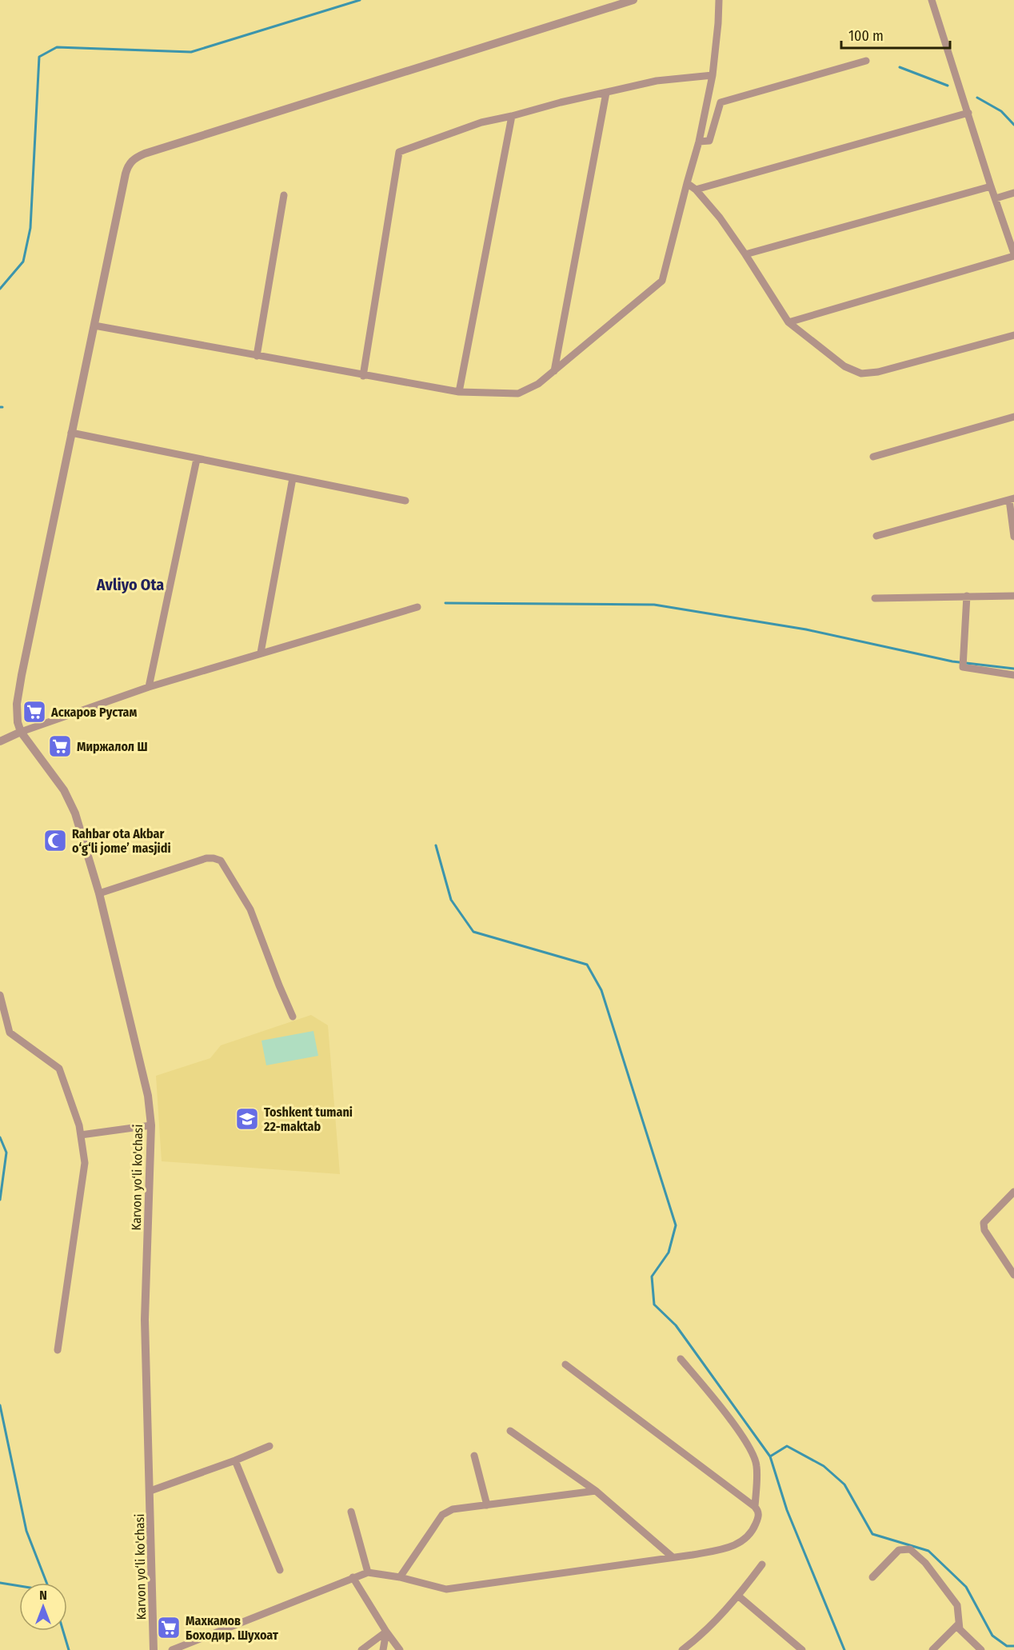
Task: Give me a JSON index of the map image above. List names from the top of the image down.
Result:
{
  "streets": {
    "street": ["Karvon yo‘li ko'chasi"]
  },
  "districts": ["Avliyo Ota"],
  "places": {
    "supermarket": ["Аскаров Рустам", "Миржалол Ш", "Махкамов Боходир. Шухоат"],
    "mosque": ["Rahbar ota Akbar o‘g‘li jome’ masjidi"],
    "school or university": ["Toshkent tumani 22-maktab"]
  },
  "scale_bar": "100 m",
  "north": "top"
}
